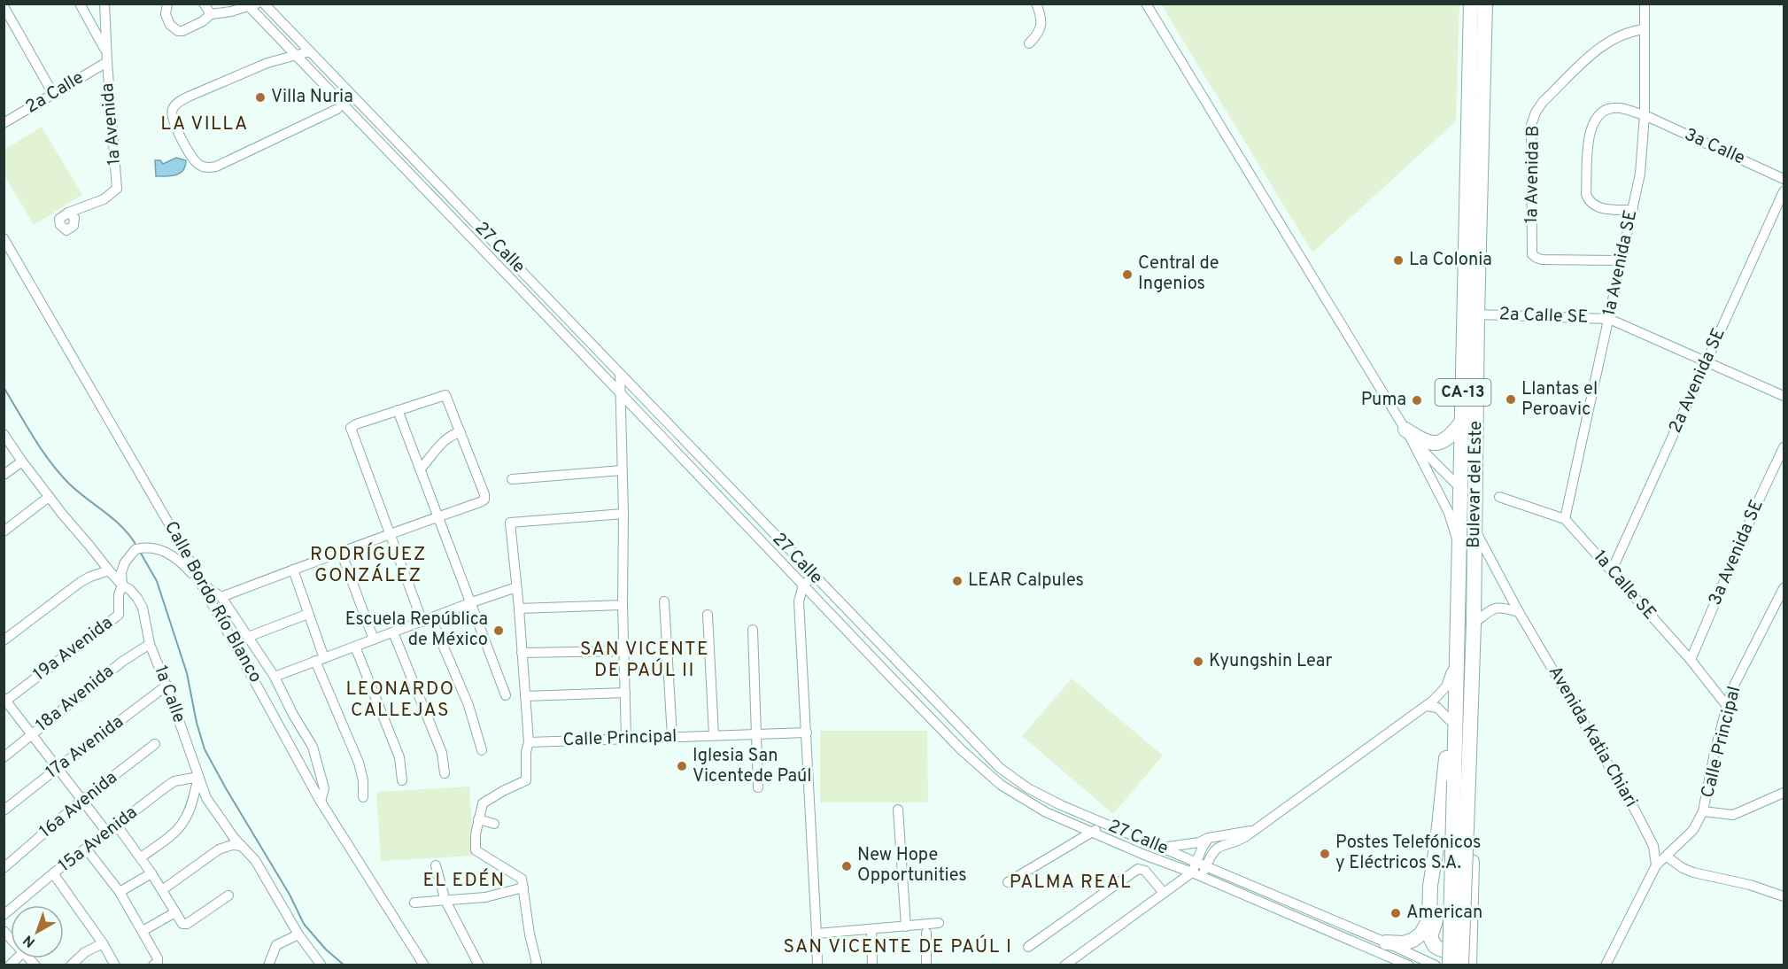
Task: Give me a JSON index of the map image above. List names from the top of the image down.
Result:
{
  "streets": {
    "highway": ["CA-13", "Bulevar del Este"],
    "street": [
      "2a Calle",
      "1a Avenida",
      "3a Calle",
      "1a Avenida B",
      "27 Calle",
      "1a Avenida SE",
      "2a Calle SE",
      "2a Avenida SE",
      "3a Avenida SE",
      "1a Calle SE",
      "Calle Bordo Río Blanco",
      "19a Avenida",
      "1a Calle",
      "18a Avenida",
      "Avenida Katia Chiari",
      "Calle Principal",
      "17a Avenida",
      "16a Avenida",
      "15a Avenida"
    ]
  },
  "crossings": [
    ["2a Calle", "1a Avenida"],
    ["3a Calle", "1a Avenida SE"],
    ["1a Avenida B", "1a Avenida SE"],
    ["1a Avenida SE", "2a Calle SE"],
    ["1a Avenida SE", "1a Calle SE"],
    ["2a Calle SE", "2a Avenida SE"],
    ["2a Calle SE", "Bulevar del Este"],
    ["2a Avenida SE", "1a Calle SE"],
    ["Bulevar del Este", "Avenida Katia Chiari"],
    ["3a Avenida SE", "1a Calle SE"],
    ["1a Calle SE", "Calle Principal"],
    ["Calle Bordo Río Blanco", "19a Avenida"],
    ["19a Avenida", "1a Calle"],
    ["1a Calle", "18a Avenida"],
    ["1a Calle", "17a Avenida"],
    ["1a Calle", "15a Avenida"],
    ["Avenida Katia Chiari", "Calle Principal"]
  ],
  "districts": [
    "LA VILLA",
    "RODRÍGUEZ GONZÁLEZ",
    "SAN VICENTE DE PAÚL II",
    "LEONARDO CALLEJAS",
    "EL EDÉN",
    "PALMA REAL",
    "SAN VICENTE DE PAÚL I"
  ],
  "places": [
    "Villa Nuria",
    "La Colonia",
    "Central de Ingenios",
    "Llantas el Peroavic",
    "Puma",
    "LEAR Calpules",
    "Escuela República de México",
    "Kyungshin Lear",
    "Iglesia San Vicentede Paúl",
    "Postes Telefónicos y Eléctricos S.A.",
    "New Hope Opportunities",
    "American"
  ],
  "north": "bottom left"
}
